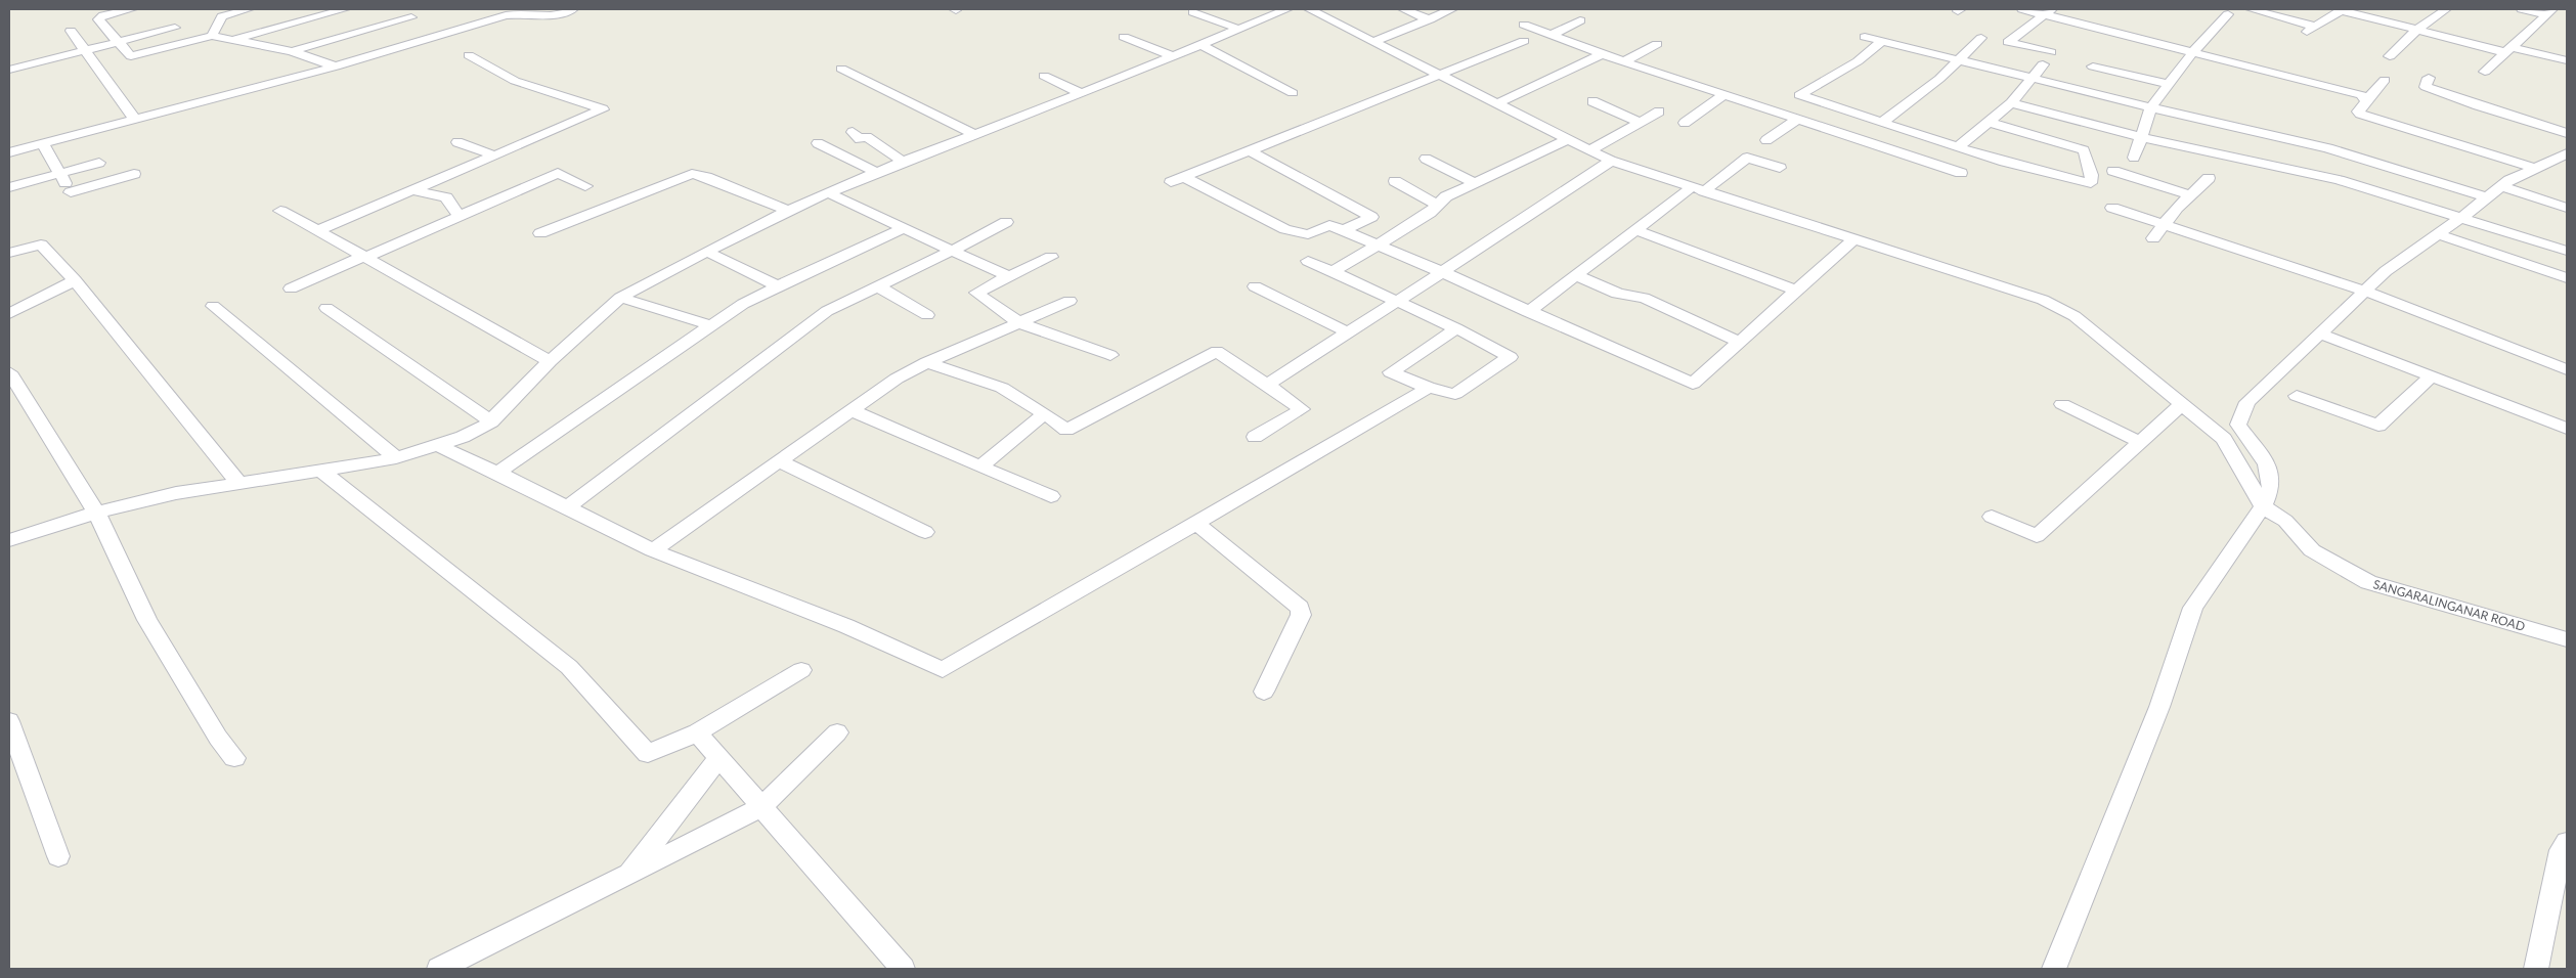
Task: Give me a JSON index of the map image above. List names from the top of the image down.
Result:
{
  "streets": {
    "street": ["SANGARALINGANAR ROAD"]
  }
}
